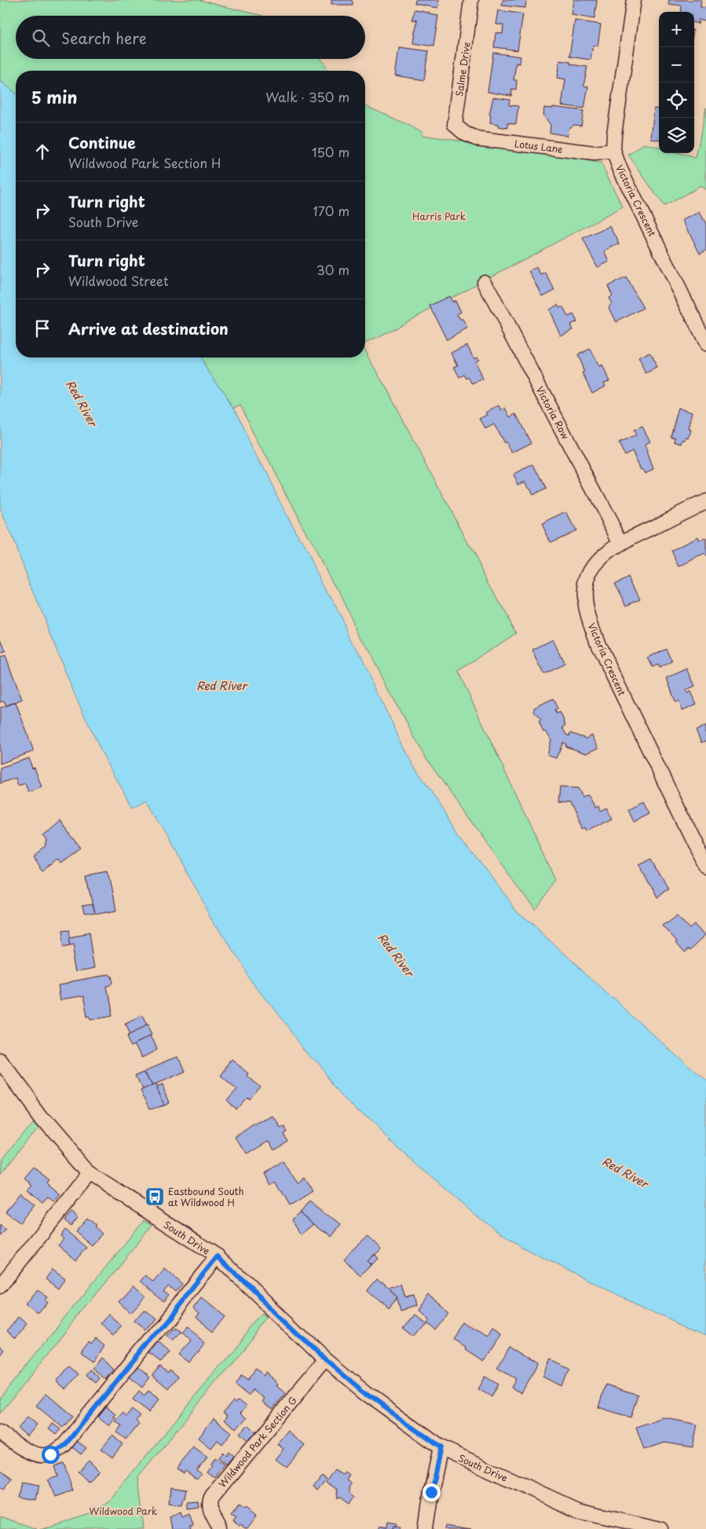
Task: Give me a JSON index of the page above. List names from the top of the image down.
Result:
{
  "streets": {
    "street": [
      "Salme Drive",
      "Lotus Lane",
      "Victoria Crescent",
      "Victoria Row",
      "South Drive",
      "Wildwood Park Section G"
    ]
  },
  "crossings": [
    ["Salme Drive", "Lotus Lane"],
    ["Lotus Lane", "Victoria Crescent"],
    ["Victoria Crescent", "Victoria Row"],
    ["South Drive", "Wildwood Park Section G"]
  ],
  "water": ["Red River"],
  "parks": ["Harris Park", "Wildwood Park"],
  "places": {
    "bus stop": ["Eastbound South at Wildwood H"]
  },
  "page": {
    "map_buttons": ["+", "−"],
    "search": "Search here",
    "heading": ["5 min", "Walk · 350 m"],
    "list": [
      ["Continue", "Wildwood Park Section H", "150 m"],
      ["Turn right", "South Drive", "170 m"],
      ["Turn right", "Wildwood Street", "30 m"],
      "Arrive at destination"
    ]
  }
}
